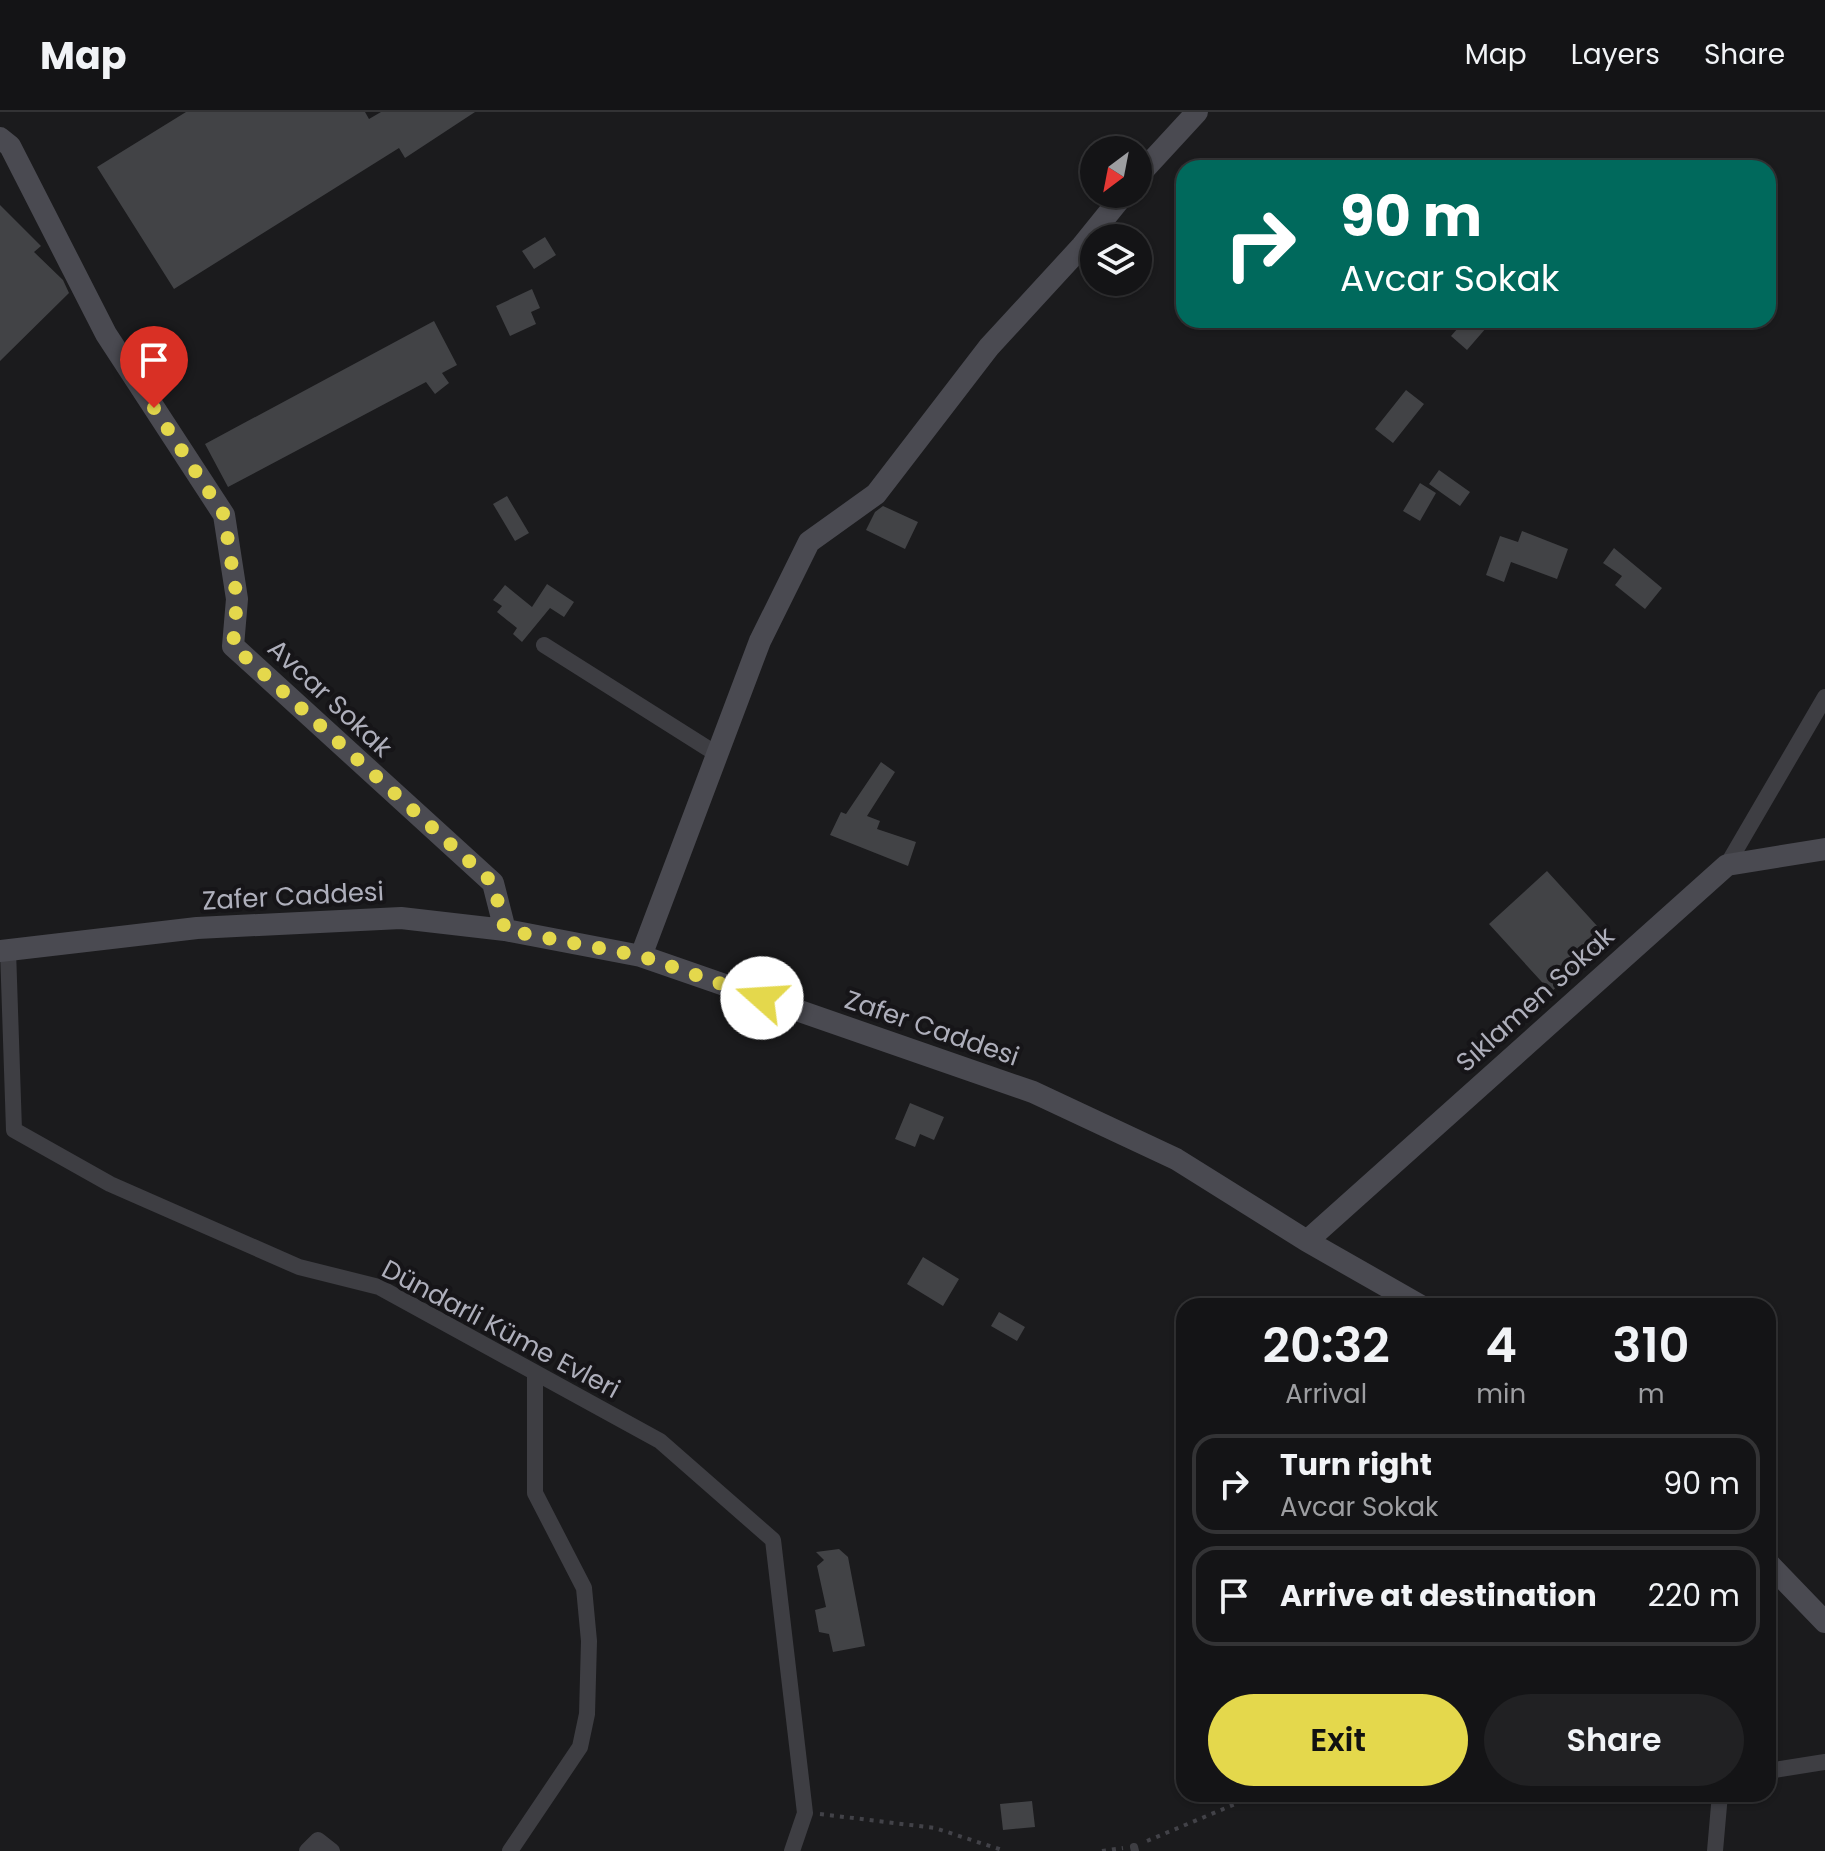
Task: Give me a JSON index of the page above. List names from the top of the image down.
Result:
{
  "streets": {
    "street": [
      "Avcar Sokak",
      "Zafer Caddesi",
      "Sıklamen Sokak",
      "Dündarli Küme Evleri"
    ]
  },
  "crossings": [
    ["Avcar Sokak", "Zafer Caddesi"],
    ["Zafer Caddesi", "Sıklamen Sokak"],
    ["Zafer Caddesi", "Dündarli Küme Evleri"]
  ],
  "north": "bottom left",
  "page": {
    "header": "Map",
    "nav": ["Map", "Layers", "Share"],
    "turn": ["90 m", "Avcar Sokak"],
    "eta": [
      "20:32",
      "Arrival",
      "4",
      "min",
      "310",
      "m"
    ],
    "list": [
      {
        "name": "Turn right",
        "note": "Avcar Sokak",
        "value": "90 m"
      },
      {
        "name": "Arrive at destination",
        "value": "220 m"
      }
    ],
    "buttons": ["Exit", "Share"]
  }
}
